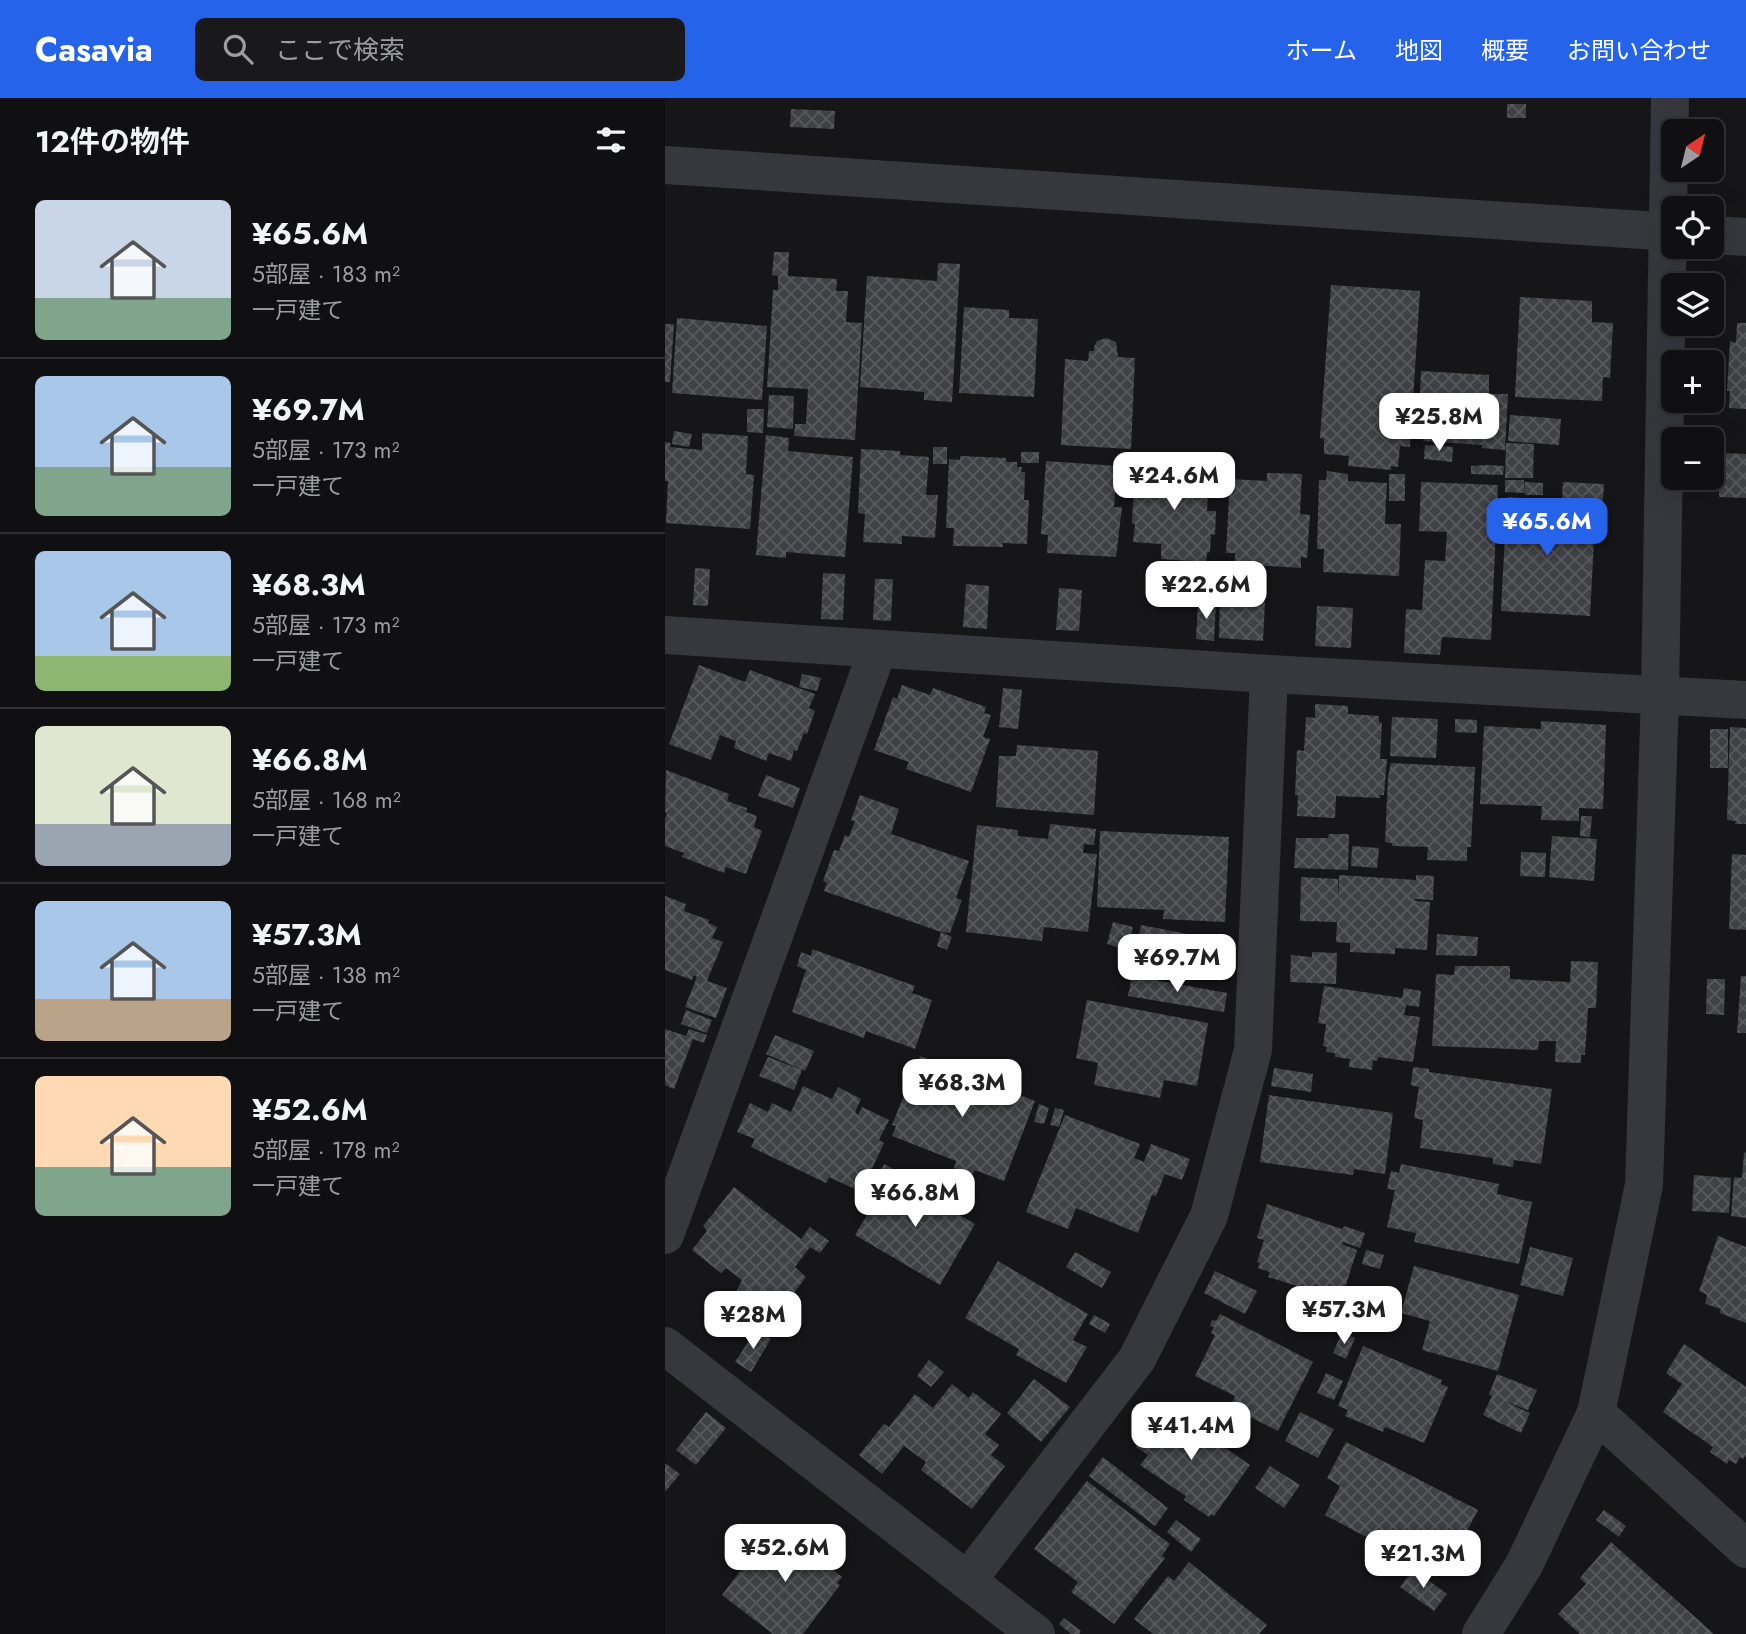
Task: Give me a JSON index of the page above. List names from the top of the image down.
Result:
{
  "north": "top right",
  "page": {
    "header": "Casavia",
    "search": "ここで検索",
    "nav": [
      "ホーム",
      "地図",
      "概要",
      "お問い合わせ"
    ],
    "heading": "12件の物件",
    "map_buttons": ["+", "−"],
    "list": [
      {
        "name": "¥65.6M",
        "note": "5部屋 · 183 m² · 一戸建て"
      },
      {
        "name": "¥69.7M",
        "note": "5部屋 · 173 m² · 一戸建て"
      },
      {
        "name": "¥68.3M",
        "note": "5部屋 · 173 m² · 一戸建て"
      },
      {
        "name": "¥66.8M",
        "note": "5部屋 · 168 m² · 一戸建て"
      },
      {
        "name": "¥57.3M",
        "note": "5部屋 · 138 m² · 一戸建て"
      },
      {
        "name": "¥52.6M",
        "note": "5部屋 · 178 m² · 一戸建て"
      }
    ],
    "price": [
      "¥25.8M",
      "¥24.6M",
      "¥65.6M",
      "¥22.6M",
      "¥69.7M",
      "¥68.3M",
      "¥66.8M",
      "¥57.3M",
      "¥28M",
      "¥41.4M",
      "¥52.6M",
      "¥21.3M"
    ]
  }
}
